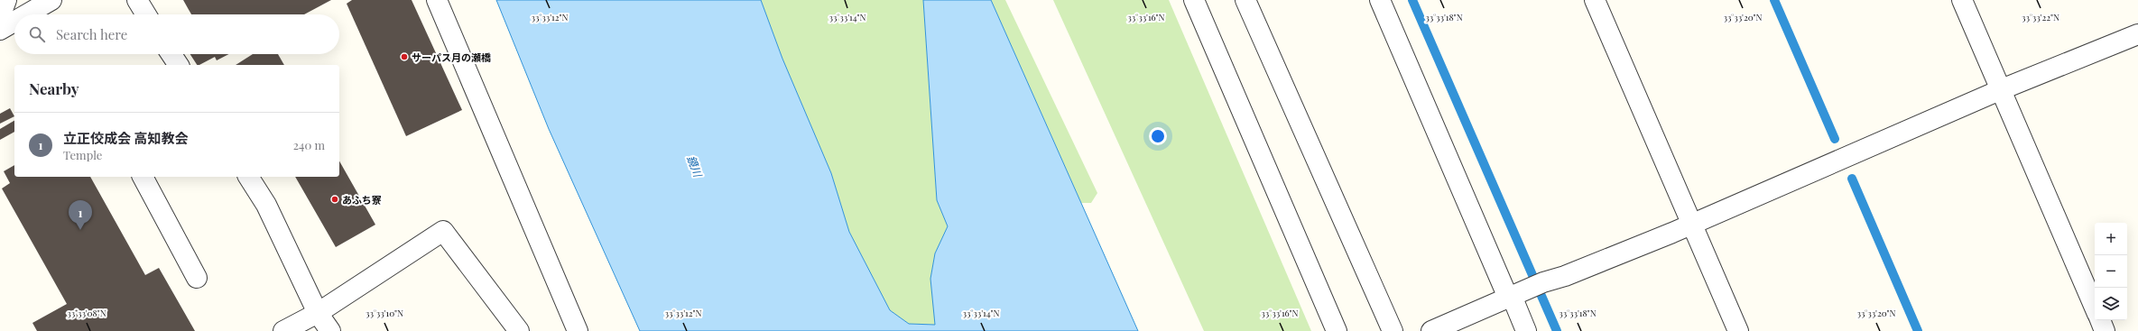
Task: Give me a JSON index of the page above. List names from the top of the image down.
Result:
{
  "water": ["鏡川"],
  "places": ["サーパス月の瀬橋", "あふち寮"],
  "page": {
    "search": "Search here",
    "heading": "Nearby",
    "list": [
      {
        "mark": "1",
        "name": "立正佼成会 高知教会",
        "note": "Temple",
        "value": "240 m"
      }
    ],
    "pins": "1",
    "map_buttons": ["+", "−"]
  },
  "coordinates": [
    "33°33'12\"N",
    "33°33'14\"N",
    "33°33'16\"N",
    "33°33'18\"N",
    "33°33'20\"N",
    "33°33'22\"N",
    "33°33'08\"N",
    "33°33'10\"N"
  ]
}
